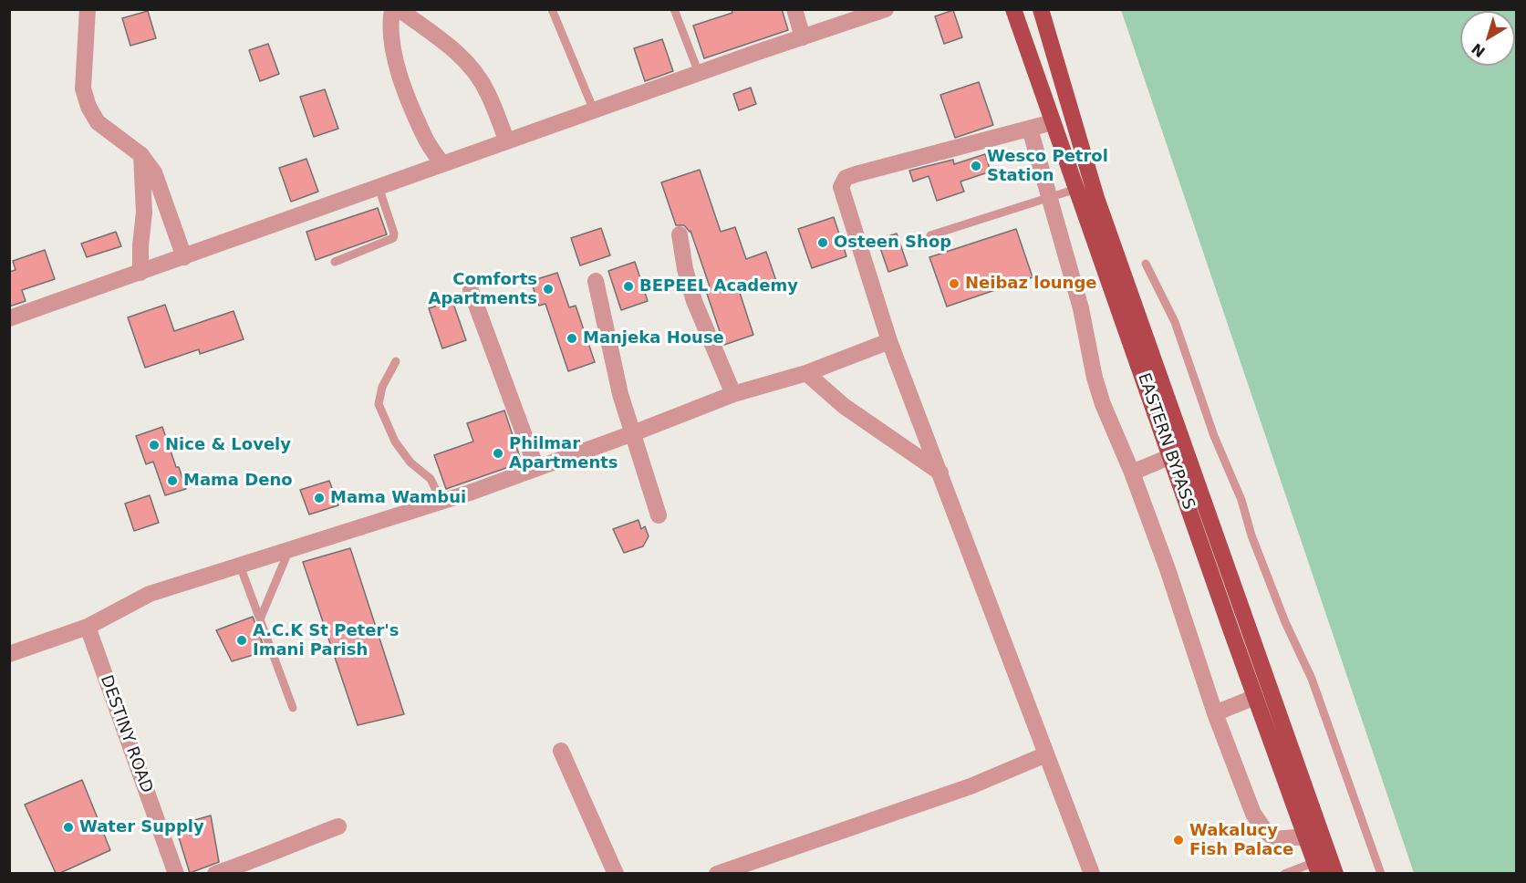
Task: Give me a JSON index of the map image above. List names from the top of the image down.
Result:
{
  "streets": {
    "main road": ["EASTERN BYPASS"],
    "street": ["DESTINY ROAD"]
  },
  "places": [
    "Wesco Petrol Station",
    "Osteen Shop",
    "Neibaz lounge",
    "BEPEEL Academy",
    "Comforts Apartments",
    "Manjeka House",
    "Nice & Lovely",
    "Philmar Apartments",
    "Mama Deno",
    "Mama Wambui",
    "A.C.K St Peter's Imani Parish",
    "Water Supply",
    "Wakalucy Fish Palace"
  ],
  "north": "bottom left"
}
